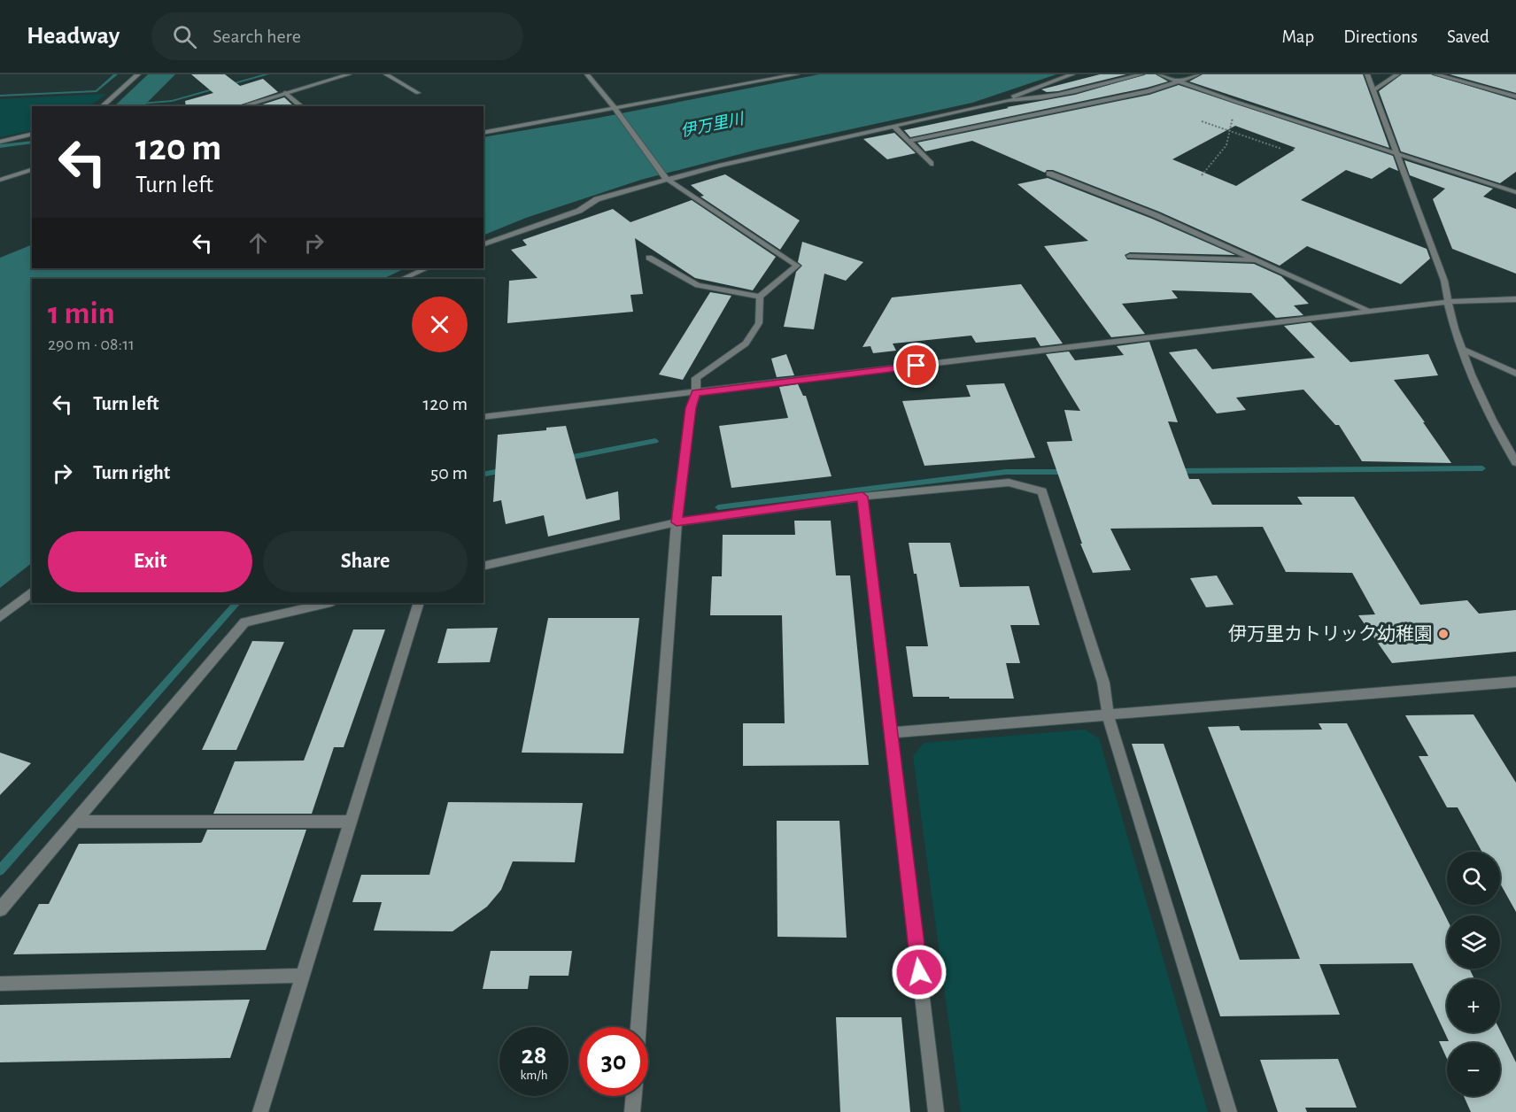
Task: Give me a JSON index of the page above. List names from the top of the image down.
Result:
{
  "water": ["伊万里川"],
  "places": ["伊万里カトリック幼稚園"],
  "page": {
    "header": "Headway",
    "search": "Search here",
    "nav": ["Map", "Directions", "Saved"],
    "turn": ["120 m", "Turn left"],
    "heading": ["1 min", "290 m · 08:11"],
    "list": [
      {
        "name": "Turn left",
        "value": "120 m"
      },
      {
        "name": "Turn right",
        "value": "50 m"
      }
    ],
    "buttons": ["Exit", "Share"],
    "map_buttons": ["+", "−"],
    "speed": "28 km/h",
    "limit": "30"
  }
}
